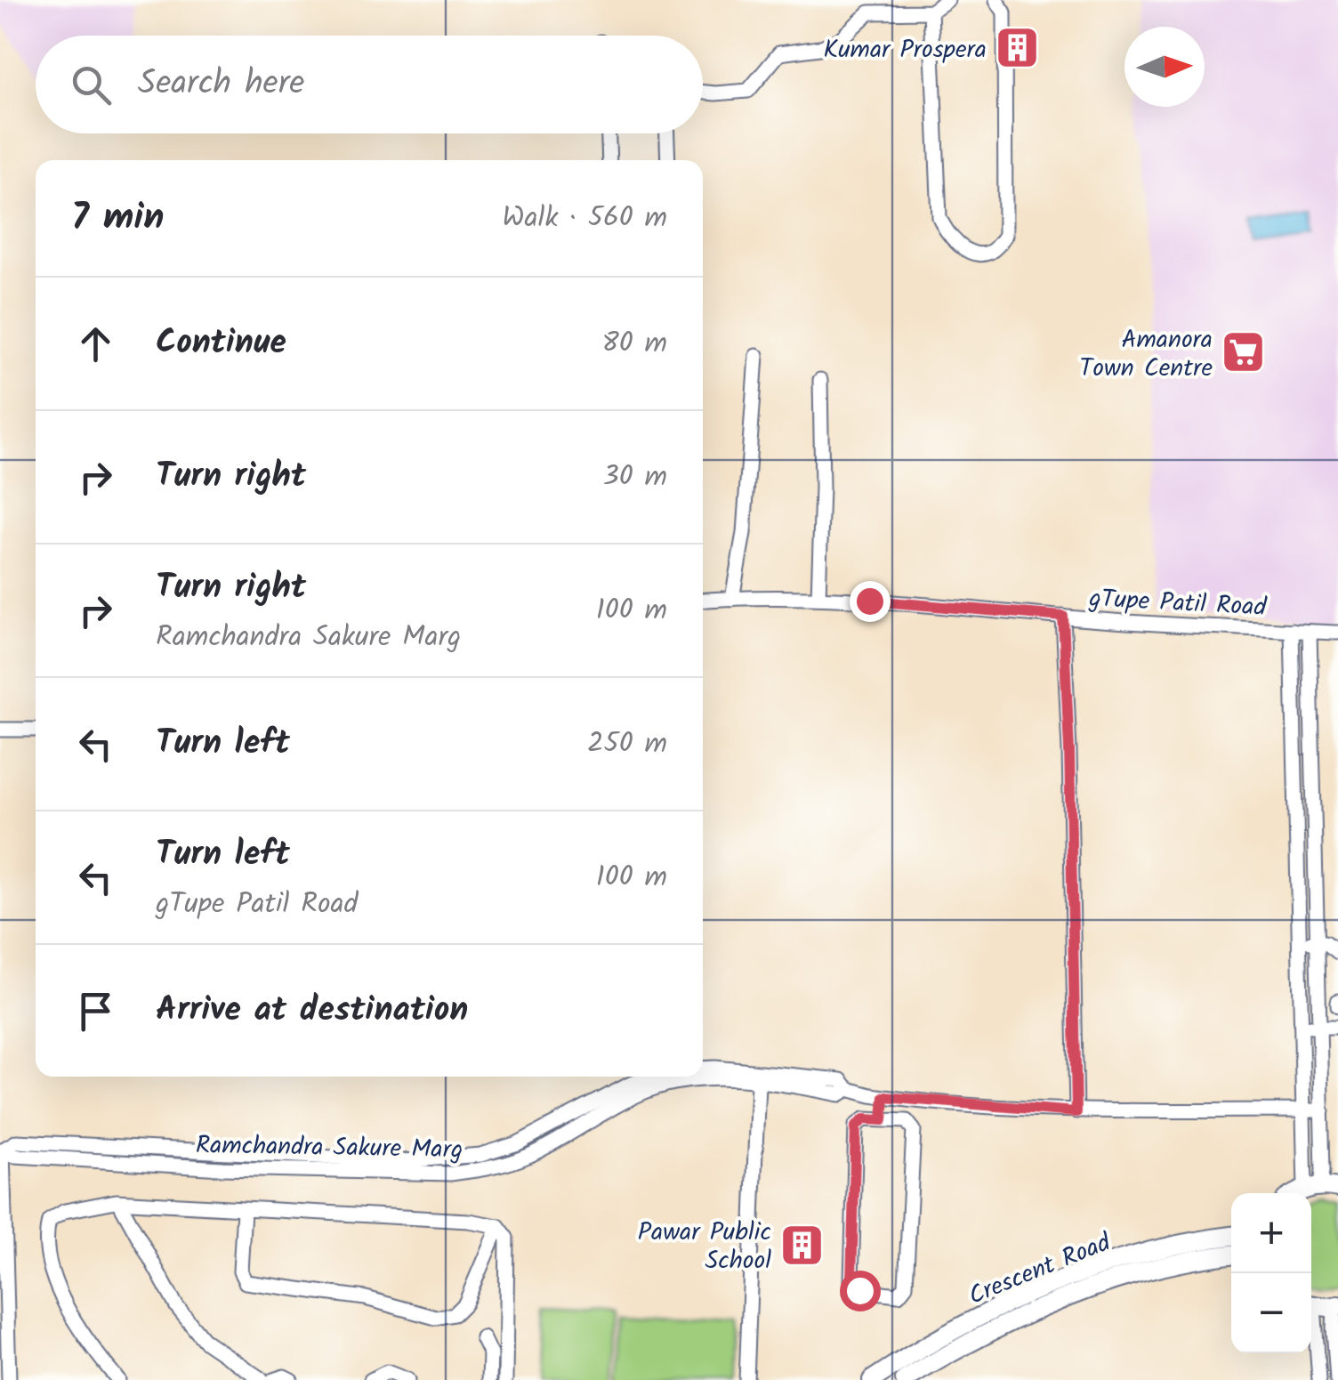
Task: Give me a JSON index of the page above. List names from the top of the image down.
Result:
{
  "streets": {
    "main road": ["Crescent Road"],
    "street": ["gTupe Patil Road", "Ramchandra Sakure Marg"]
  },
  "places": {
    "building": ["Kumar Prospera", "Pawar Public School"],
    "supermarket": ["Amanora Town Centre"]
  },
  "north": "right",
  "page": {
    "search": "Search here",
    "heading": ["7 min", "Walk · 560 m"],
    "list": [
      ["Continue", "80 m"],
      ["Turn right", "30 m"],
      ["Turn right", "Ramchandra Sakure Marg", "100 m"],
      ["Turn left", "250 m"],
      ["Turn left", "gTupe Patil Road", "100 m"],
      "Arrive at destination"
    ],
    "map_buttons": ["+", "−"]
  }
}
